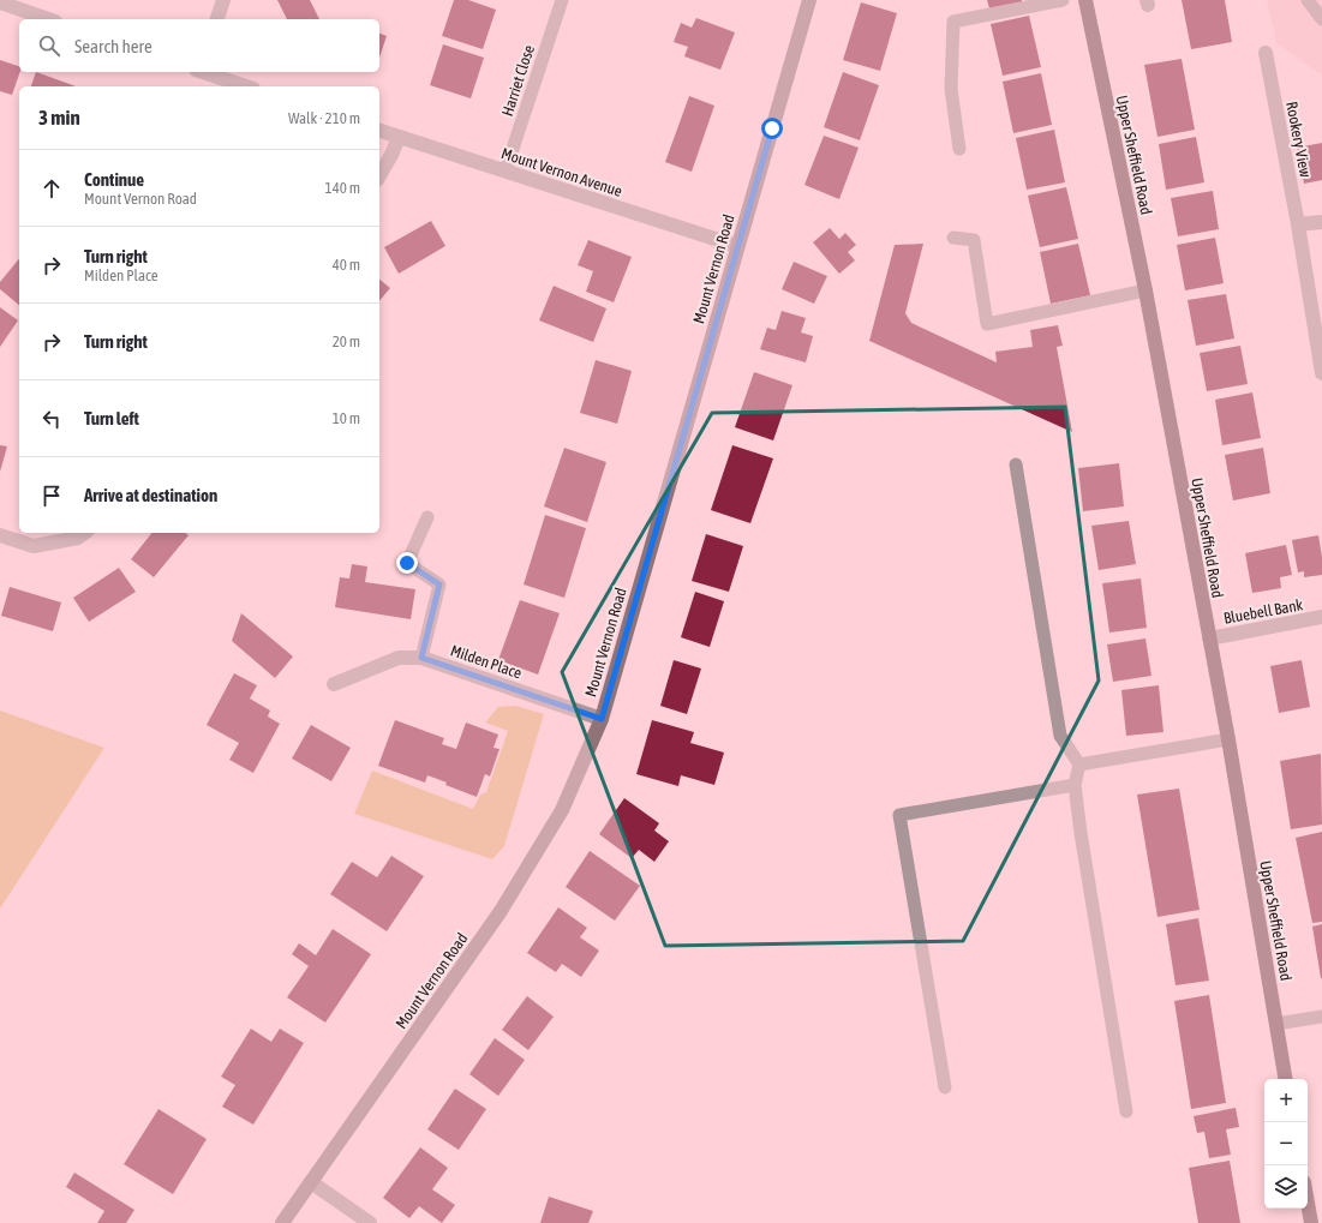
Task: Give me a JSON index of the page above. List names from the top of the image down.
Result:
{
  "streets": {
    "highway": ["Upper Sheffield Road"],
    "street": [
      "Rookery View",
      "Mount Vernon Avenue",
      "Mount Vernon Road",
      "Bluebell Bank",
      "Milden Place"
    ],
    "lane": ["Harriet Close"]
  },
  "crossings": [
    ["Harriet Close", "Mount Vernon Avenue"],
    ["Upper Sheffield Road", "Bluebell Bank"],
    ["Mount Vernon Avenue", "Mount Vernon Road"],
    ["Mount Vernon Road", "Milden Place"]
  ],
  "page": {
    "search": "Search here",
    "heading": ["3 min", "Walk · 210 m"],
    "list": [
      ["Continue", "Mount Vernon Road", "140 m"],
      ["Turn right", "Milden Place", "40 m"],
      ["Turn right", "20 m"],
      ["Turn left", "10 m"],
      "Arrive at destination"
    ],
    "map_buttons": ["+", "−"]
  }
}
